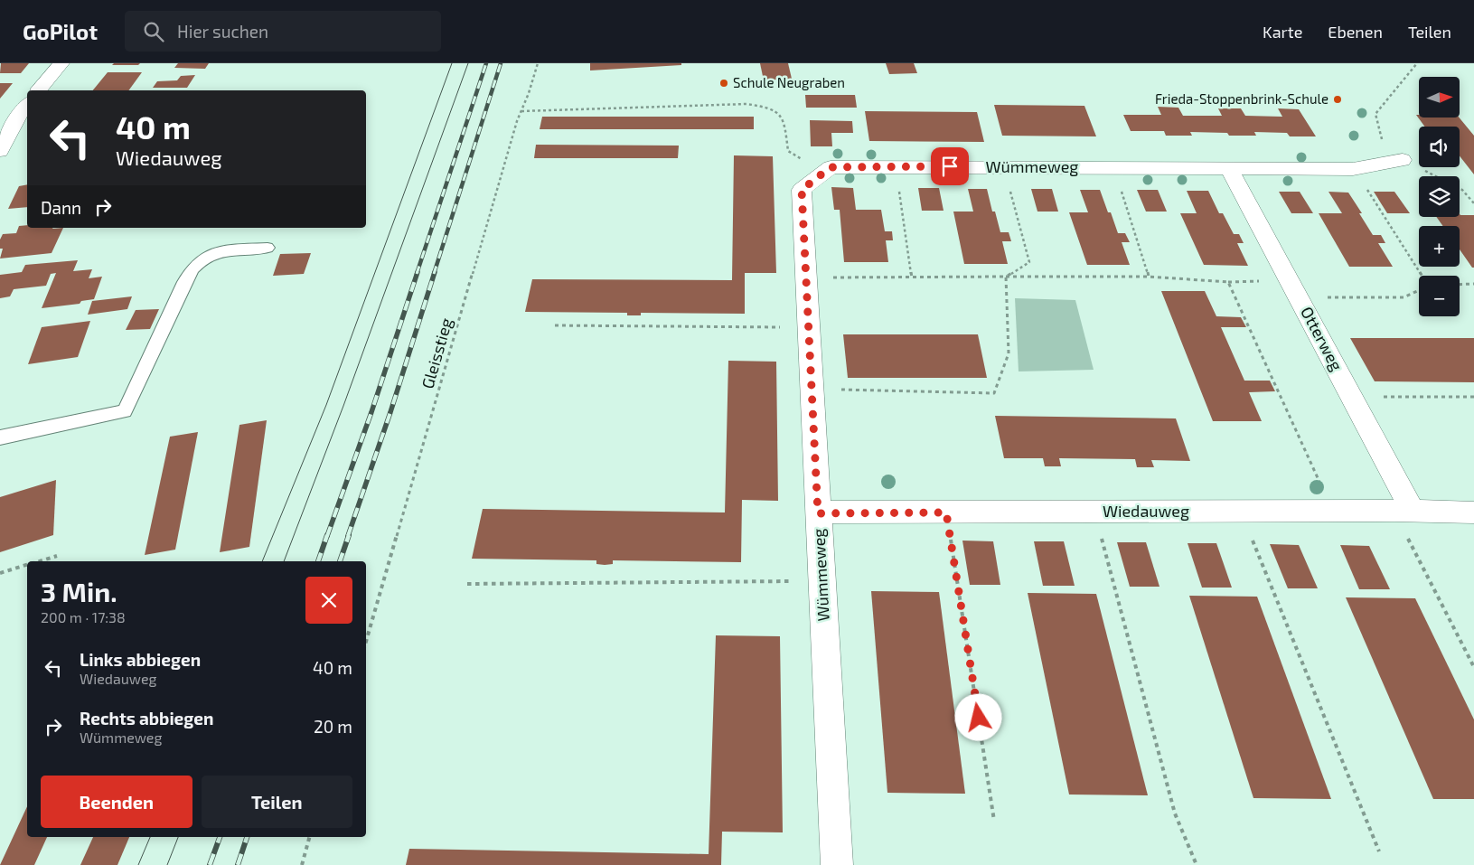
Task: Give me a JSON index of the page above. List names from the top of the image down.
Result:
{
  "streets": {
    "street": ["Wümmeweg", "Otterweg", "Wiedauweg"],
    "path": ["Gleisstieg"]
  },
  "crossings": [
    ["Wümmeweg", "Otterweg"],
    ["Wümmeweg", "Wiedauweg"],
    ["Otterweg", "Wiedauweg"]
  ],
  "places": ["Schule Neugraben", "Frieda-Stoppenbrink-Schule"],
  "north": "right",
  "page": {
    "header": "GoPilot",
    "search": "Hier suchen",
    "nav": ["Karte", "Ebenen", "Teilen"],
    "map_buttons": ["+", "−"],
    "turn": ["40 m", "Wiedauweg"],
    "then": "Dann",
    "heading": ["3 Min.", "200 m · 17:38"],
    "list": [
      {
        "name": "Links abbiegen",
        "note": "Wiedauweg",
        "value": "40 m"
      },
      {
        "name": "Rechts abbiegen",
        "note": "Wümmeweg",
        "value": "20 m"
      }
    ],
    "buttons": ["Beenden", "Teilen"]
  }
}
